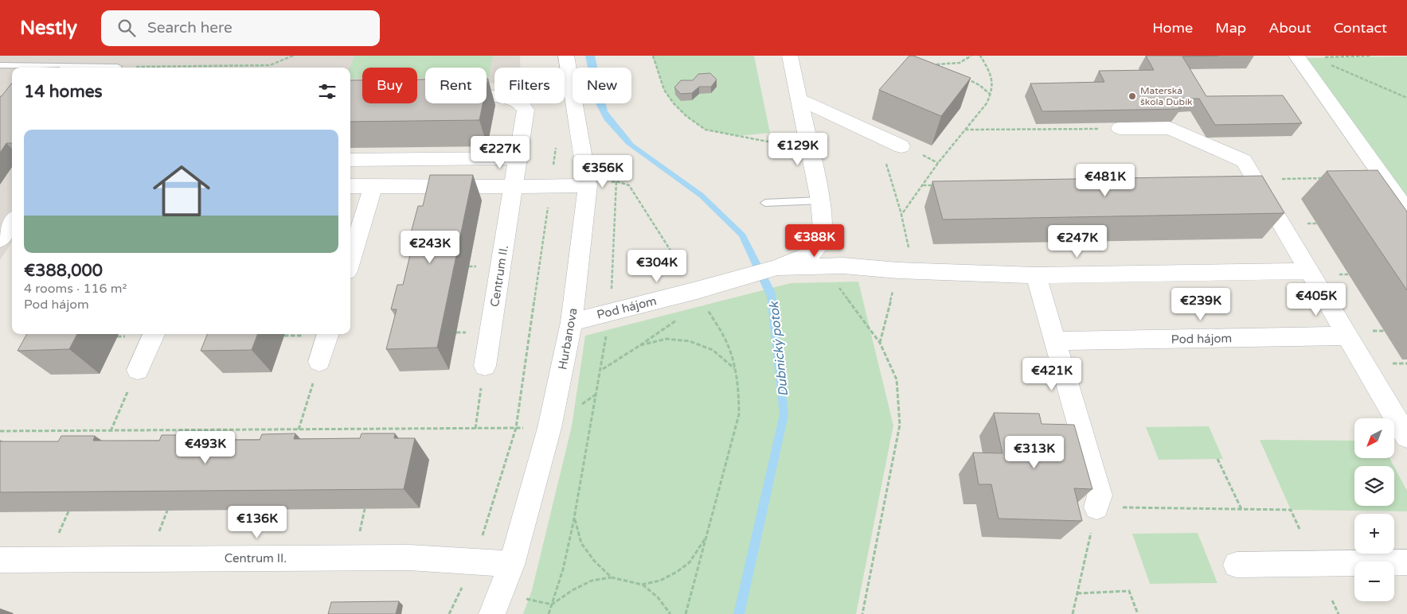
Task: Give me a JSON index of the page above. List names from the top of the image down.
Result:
{
  "streets": {
    "street": ["Centrum II.", "Pod hájom", "Hurbanova"]
  },
  "crossings": [
    ["Centrum II.", "Hurbanova"],
    ["Pod hájom", "Hurbanova"]
  ],
  "water": ["Dubnický potok"],
  "places": ["Materská škola Dubík"],
  "north": "bottom left",
  "page": {
    "header": "Nestly",
    "search": "Search here",
    "nav": [
      "Home",
      "Map",
      "About",
      "Contact"
    ],
    "chip": [
      "Buy",
      "Rent",
      "Filters",
      "New"
    ],
    "heading": "14 homes",
    "list": [
      {
        "name": "€388,000",
        "note": "4 rooms · 116 m² · Pod hájom"
      }
    ],
    "price": [
      "€129K",
      "€227K",
      "€356K",
      "€481K",
      "€388K",
      "€247K",
      "€243K",
      "€304K",
      "€405K",
      "€239K",
      "€421K",
      "€493K",
      "€313K",
      "€136K"
    ],
    "map_buttons": ["+", "−"]
  }
}
